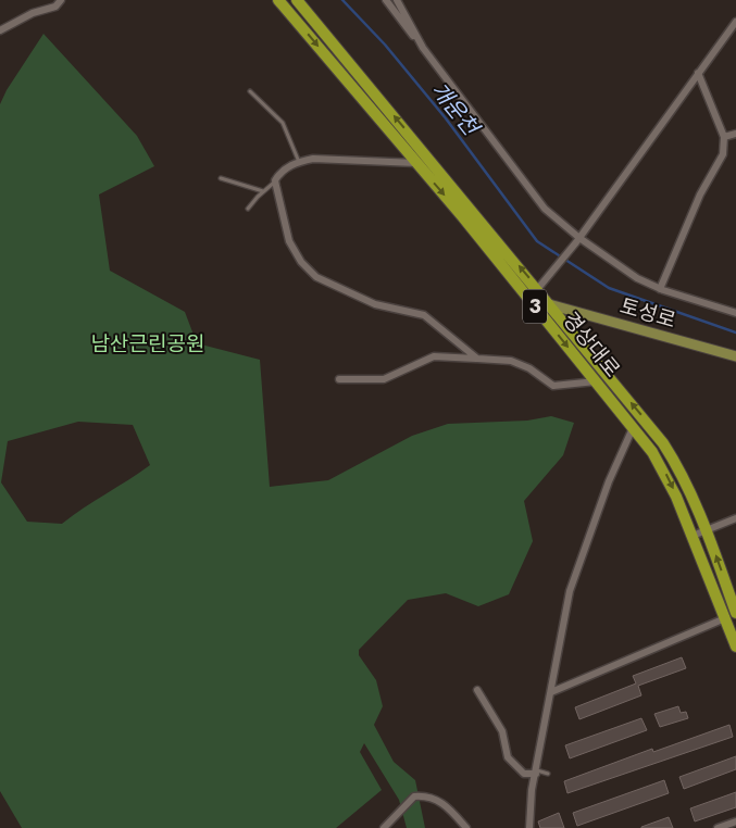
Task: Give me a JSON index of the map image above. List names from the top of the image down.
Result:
{
  "streets": {
    "main road": ["3", "경상대로"],
    "street": ["토성로"]
  },
  "crossings": [
    ["토성로", "경상대로"]
  ],
  "water": ["개운천"],
  "parks": ["남산근린공원"]
}
